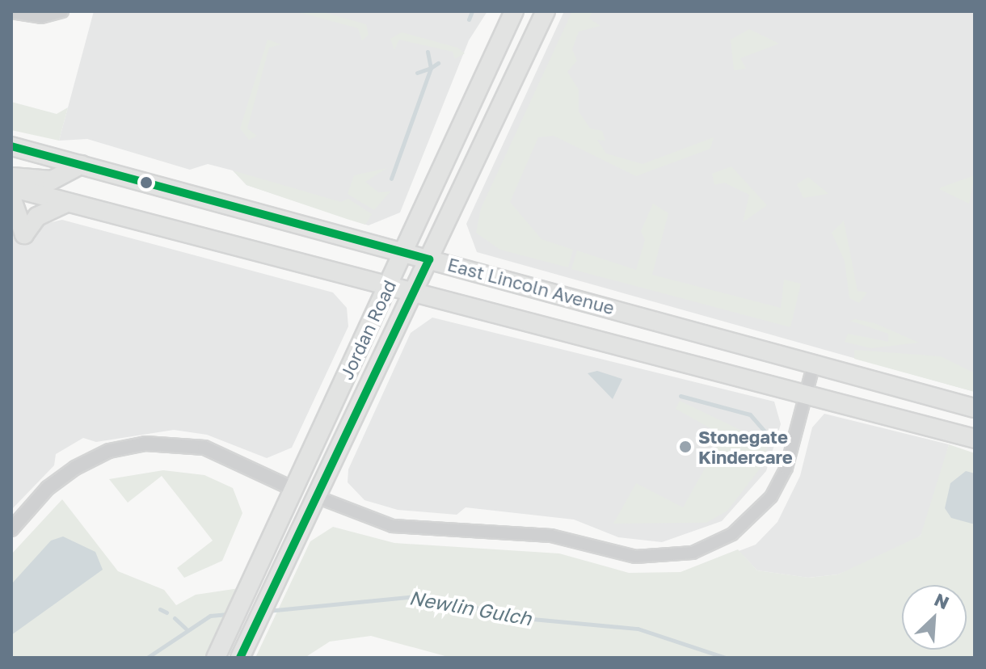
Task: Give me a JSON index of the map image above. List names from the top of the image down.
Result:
{
  "streets": {
    "main road": ["East Lincoln Avenue", "Jordan Road"]
  },
  "crossings": [
    ["East Lincoln Avenue", "Jordan Road"]
  ],
  "water": ["Newlin Gulch"],
  "places": ["Stonegate Kindercare"],
  "north": "top right"
}
